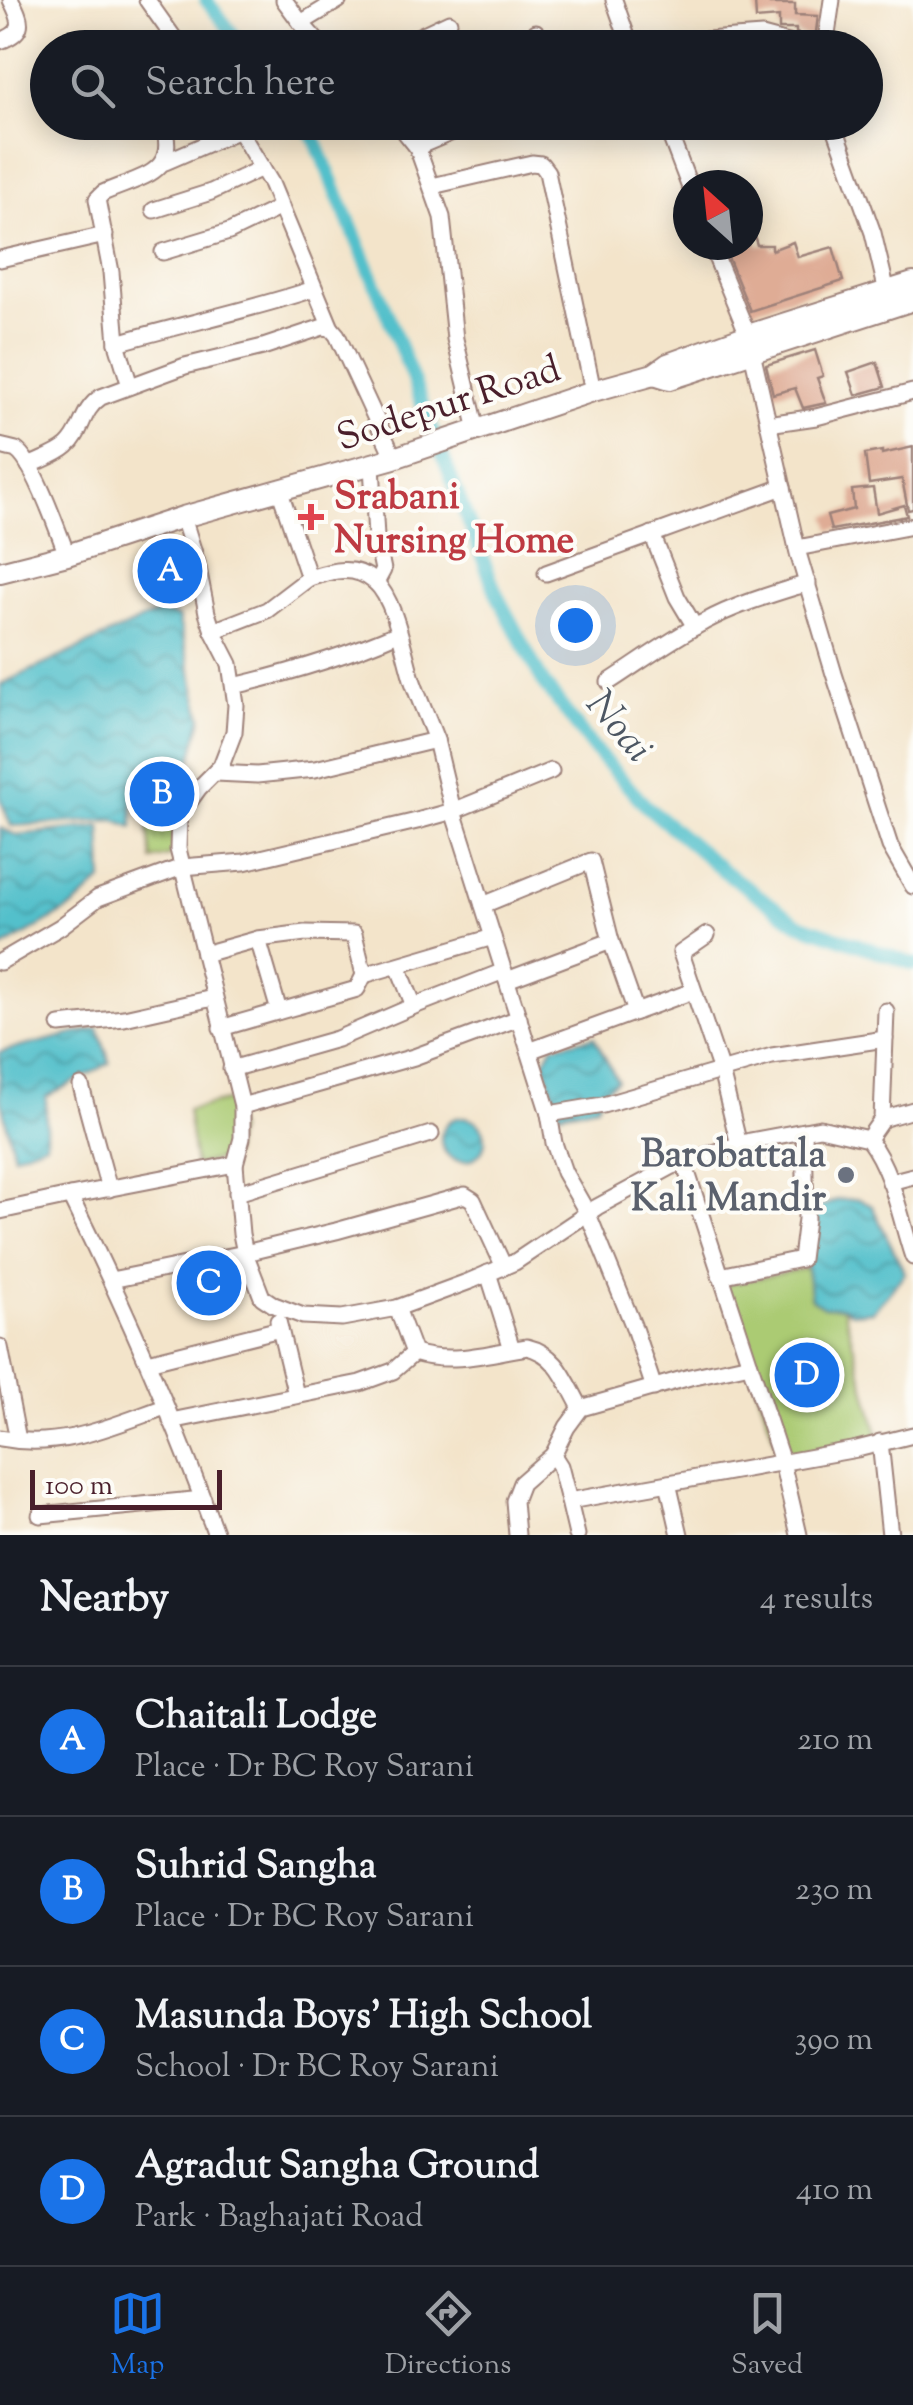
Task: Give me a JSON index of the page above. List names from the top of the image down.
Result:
{
  "streets": {
    "main road": ["Sodepur Road"]
  },
  "water": ["Noai"],
  "places": {
    "health": ["Srabani Nursing Home"],
    "other": ["Barobattala Kali Mandir"]
  },
  "scale_bar": "100 m",
  "north": "top left",
  "page": {
    "search": "Search here",
    "pins": [
      "A",
      "B",
      "C",
      "D"
    ],
    "scale": "100 m",
    "heading": ["Nearby", "4 results"],
    "list": [
      {
        "mark": "A",
        "name": "Chaitali Lodge",
        "note": "Place · Dr BC Roy Sarani",
        "value": "210 m"
      },
      {
        "mark": "B",
        "name": "Suhrid Sangha",
        "note": "Place · Dr BC Roy Sarani",
        "value": "230 m"
      },
      {
        "mark": "C",
        "name": "Masunda Boys' High School",
        "note": "School · Dr BC Roy Sarani",
        "value": "390 m"
      },
      {
        "mark": "D",
        "name": "Agradut Sangha Ground",
        "note": "Park · Baghajati Road",
        "value": "410 m"
      }
    ],
    "nav": ["Map", "Directions", "Saved"]
  }
}
